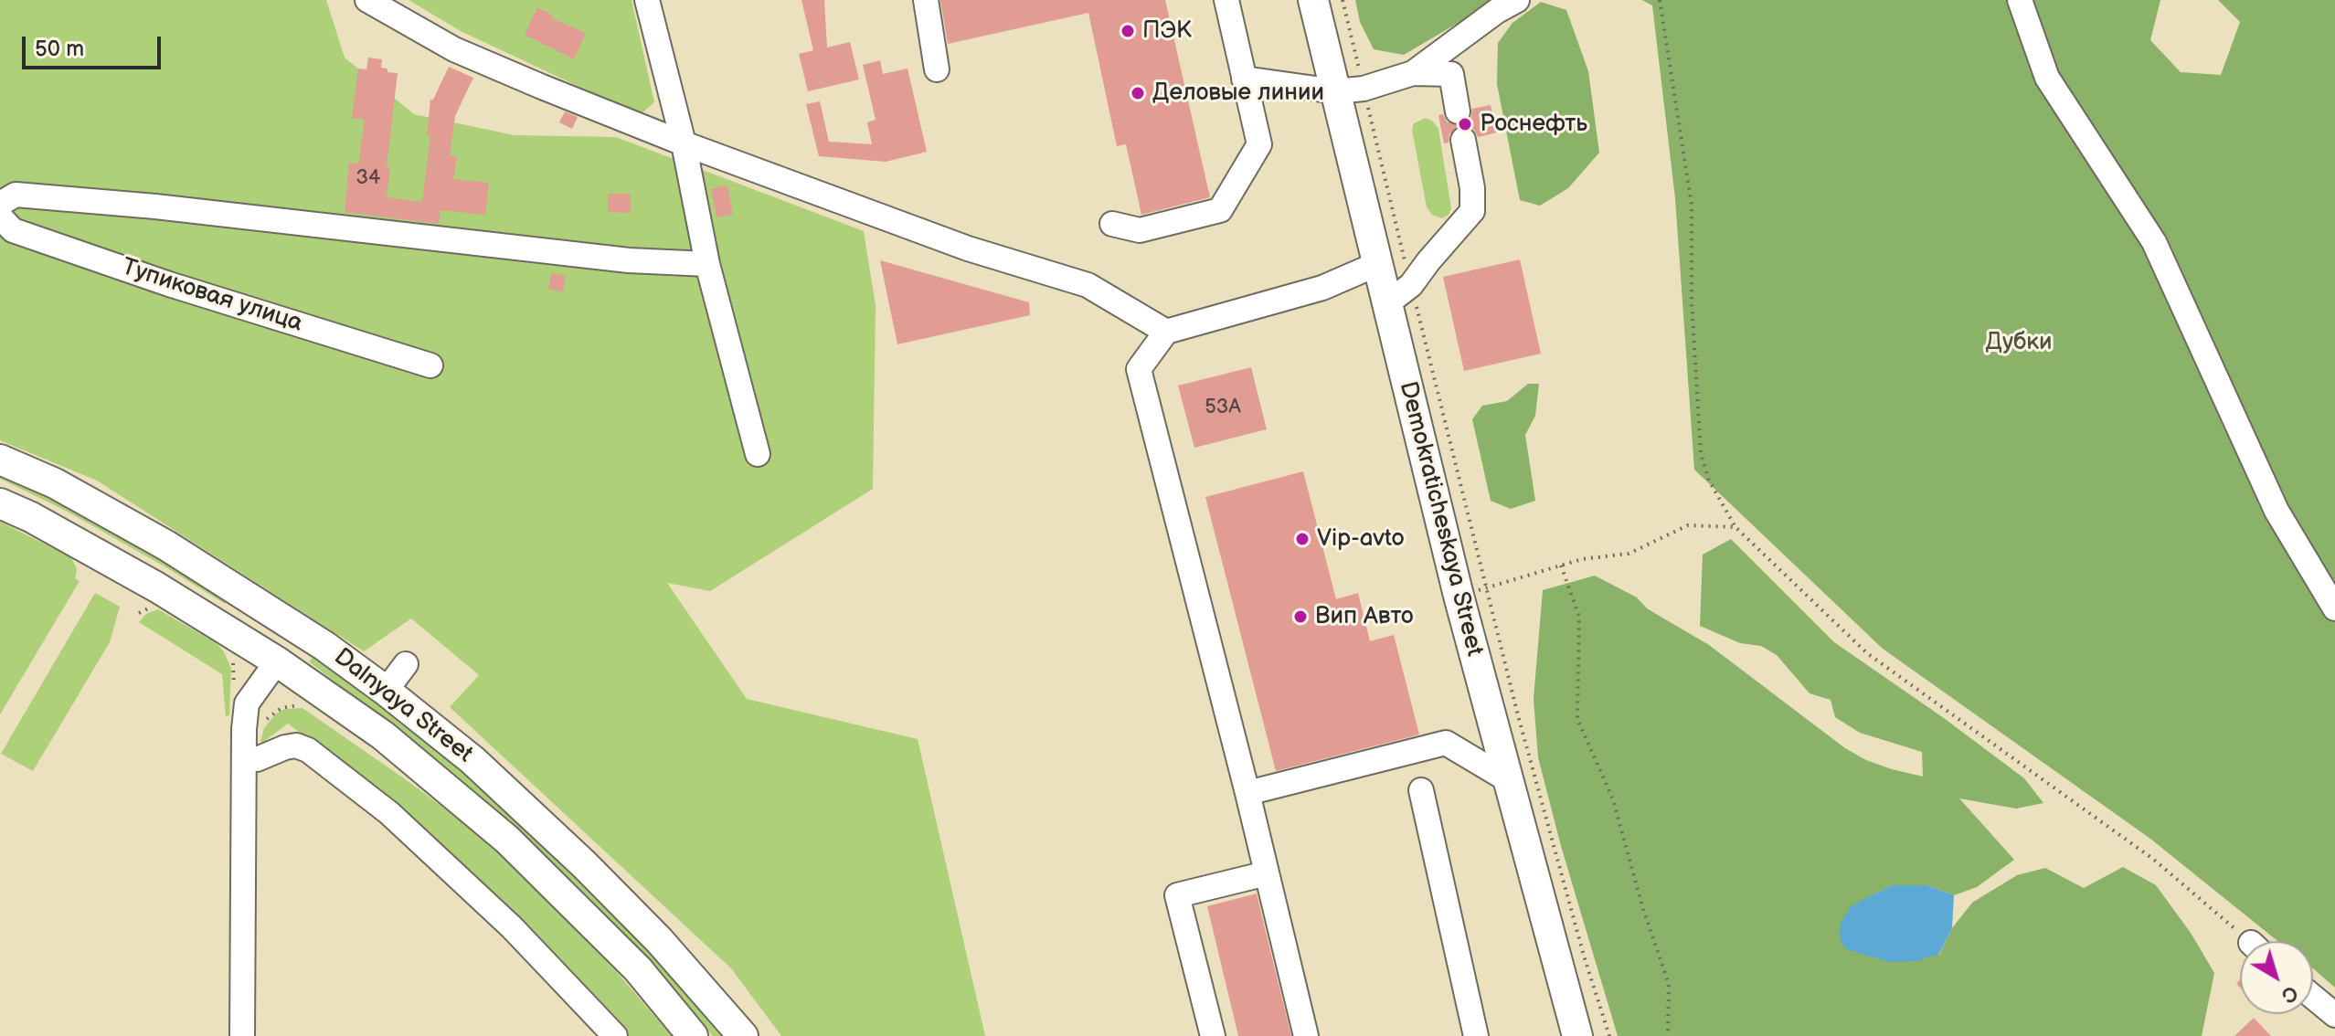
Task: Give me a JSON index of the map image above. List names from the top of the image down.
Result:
{
  "streets": {
    "main road": ["Demokraticheskaya Street", "Dalnyaya Street"],
    "street": ["Тупиковая улица"]
  },
  "parks": ["Дубки"],
  "places": [
    "ПЭК",
    "Деловые линии",
    "Роснефть",
    "Vip-avto",
    "Вип Авто"
  ],
  "house_numbers": ["34", "53А"],
  "scale_bar": "50 m",
  "north": "bottom right"
}
